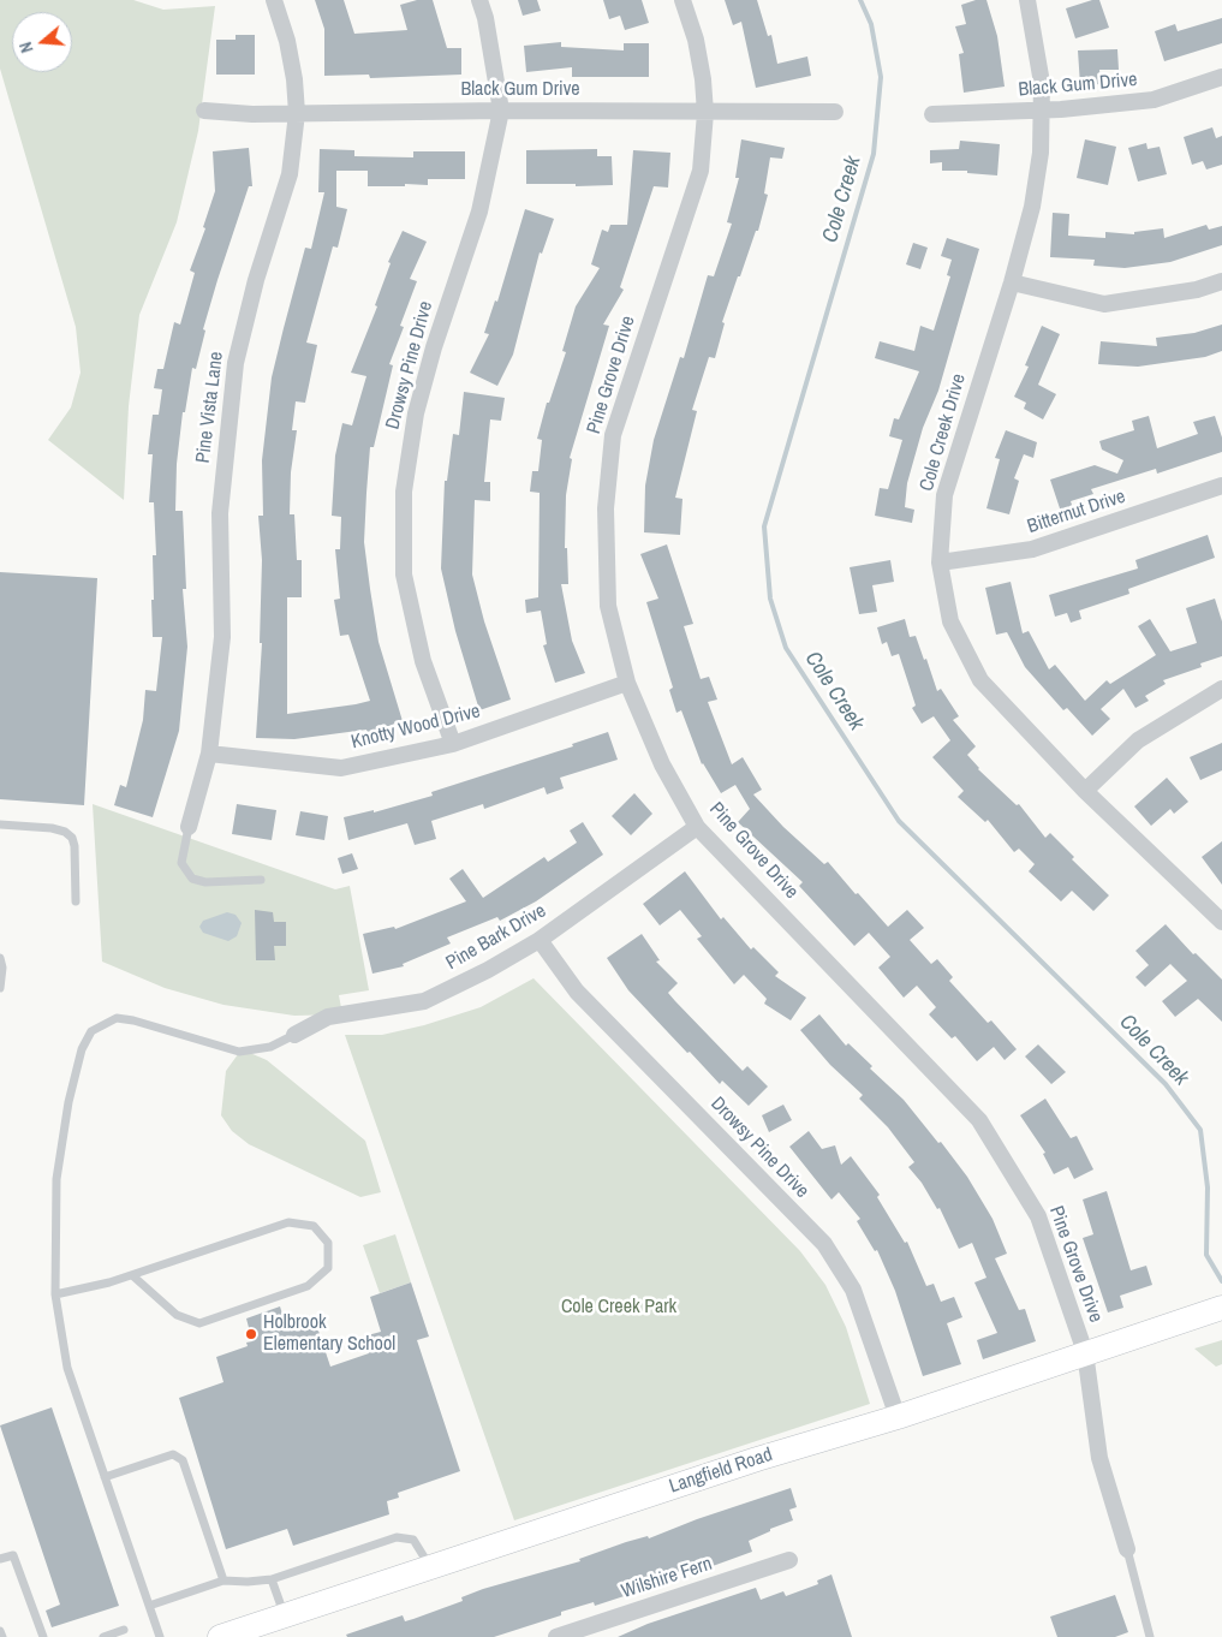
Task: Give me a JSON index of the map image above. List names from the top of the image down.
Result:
{
  "streets": {
    "street": [
      "Black Gum Drive",
      "Drowsy Pine Drive",
      "Pine Grove Drive",
      "Pine Vista Lane",
      "Cole Creek Drive",
      "Bitternut Drive",
      "Knotty Wood Drive",
      "Pine Bark Drive",
      "Langfield Road",
      "Wilshire Fern"
    ]
  },
  "crossings": [
    ["Black Gum Drive", "Drowsy Pine Drive"],
    ["Black Gum Drive", "Pine Grove Drive"],
    ["Black Gum Drive", "Pine Vista Lane"],
    ["Black Gum Drive", "Cole Creek Drive"],
    ["Drowsy Pine Drive", "Knotty Wood Drive"],
    ["Drowsy Pine Drive", "Pine Bark Drive"],
    ["Drowsy Pine Drive", "Langfield Road"],
    ["Pine Grove Drive", "Knotty Wood Drive"],
    ["Pine Grove Drive", "Pine Bark Drive"],
    ["Pine Grove Drive", "Langfield Road"],
    ["Pine Vista Lane", "Knotty Wood Drive"],
    ["Cole Creek Drive", "Bitternut Drive"]
  ],
  "water": ["Cole Creek"],
  "parks": ["Cole Creek Park"],
  "places": ["Holbrook Elementary School"],
  "north": "left"
}
